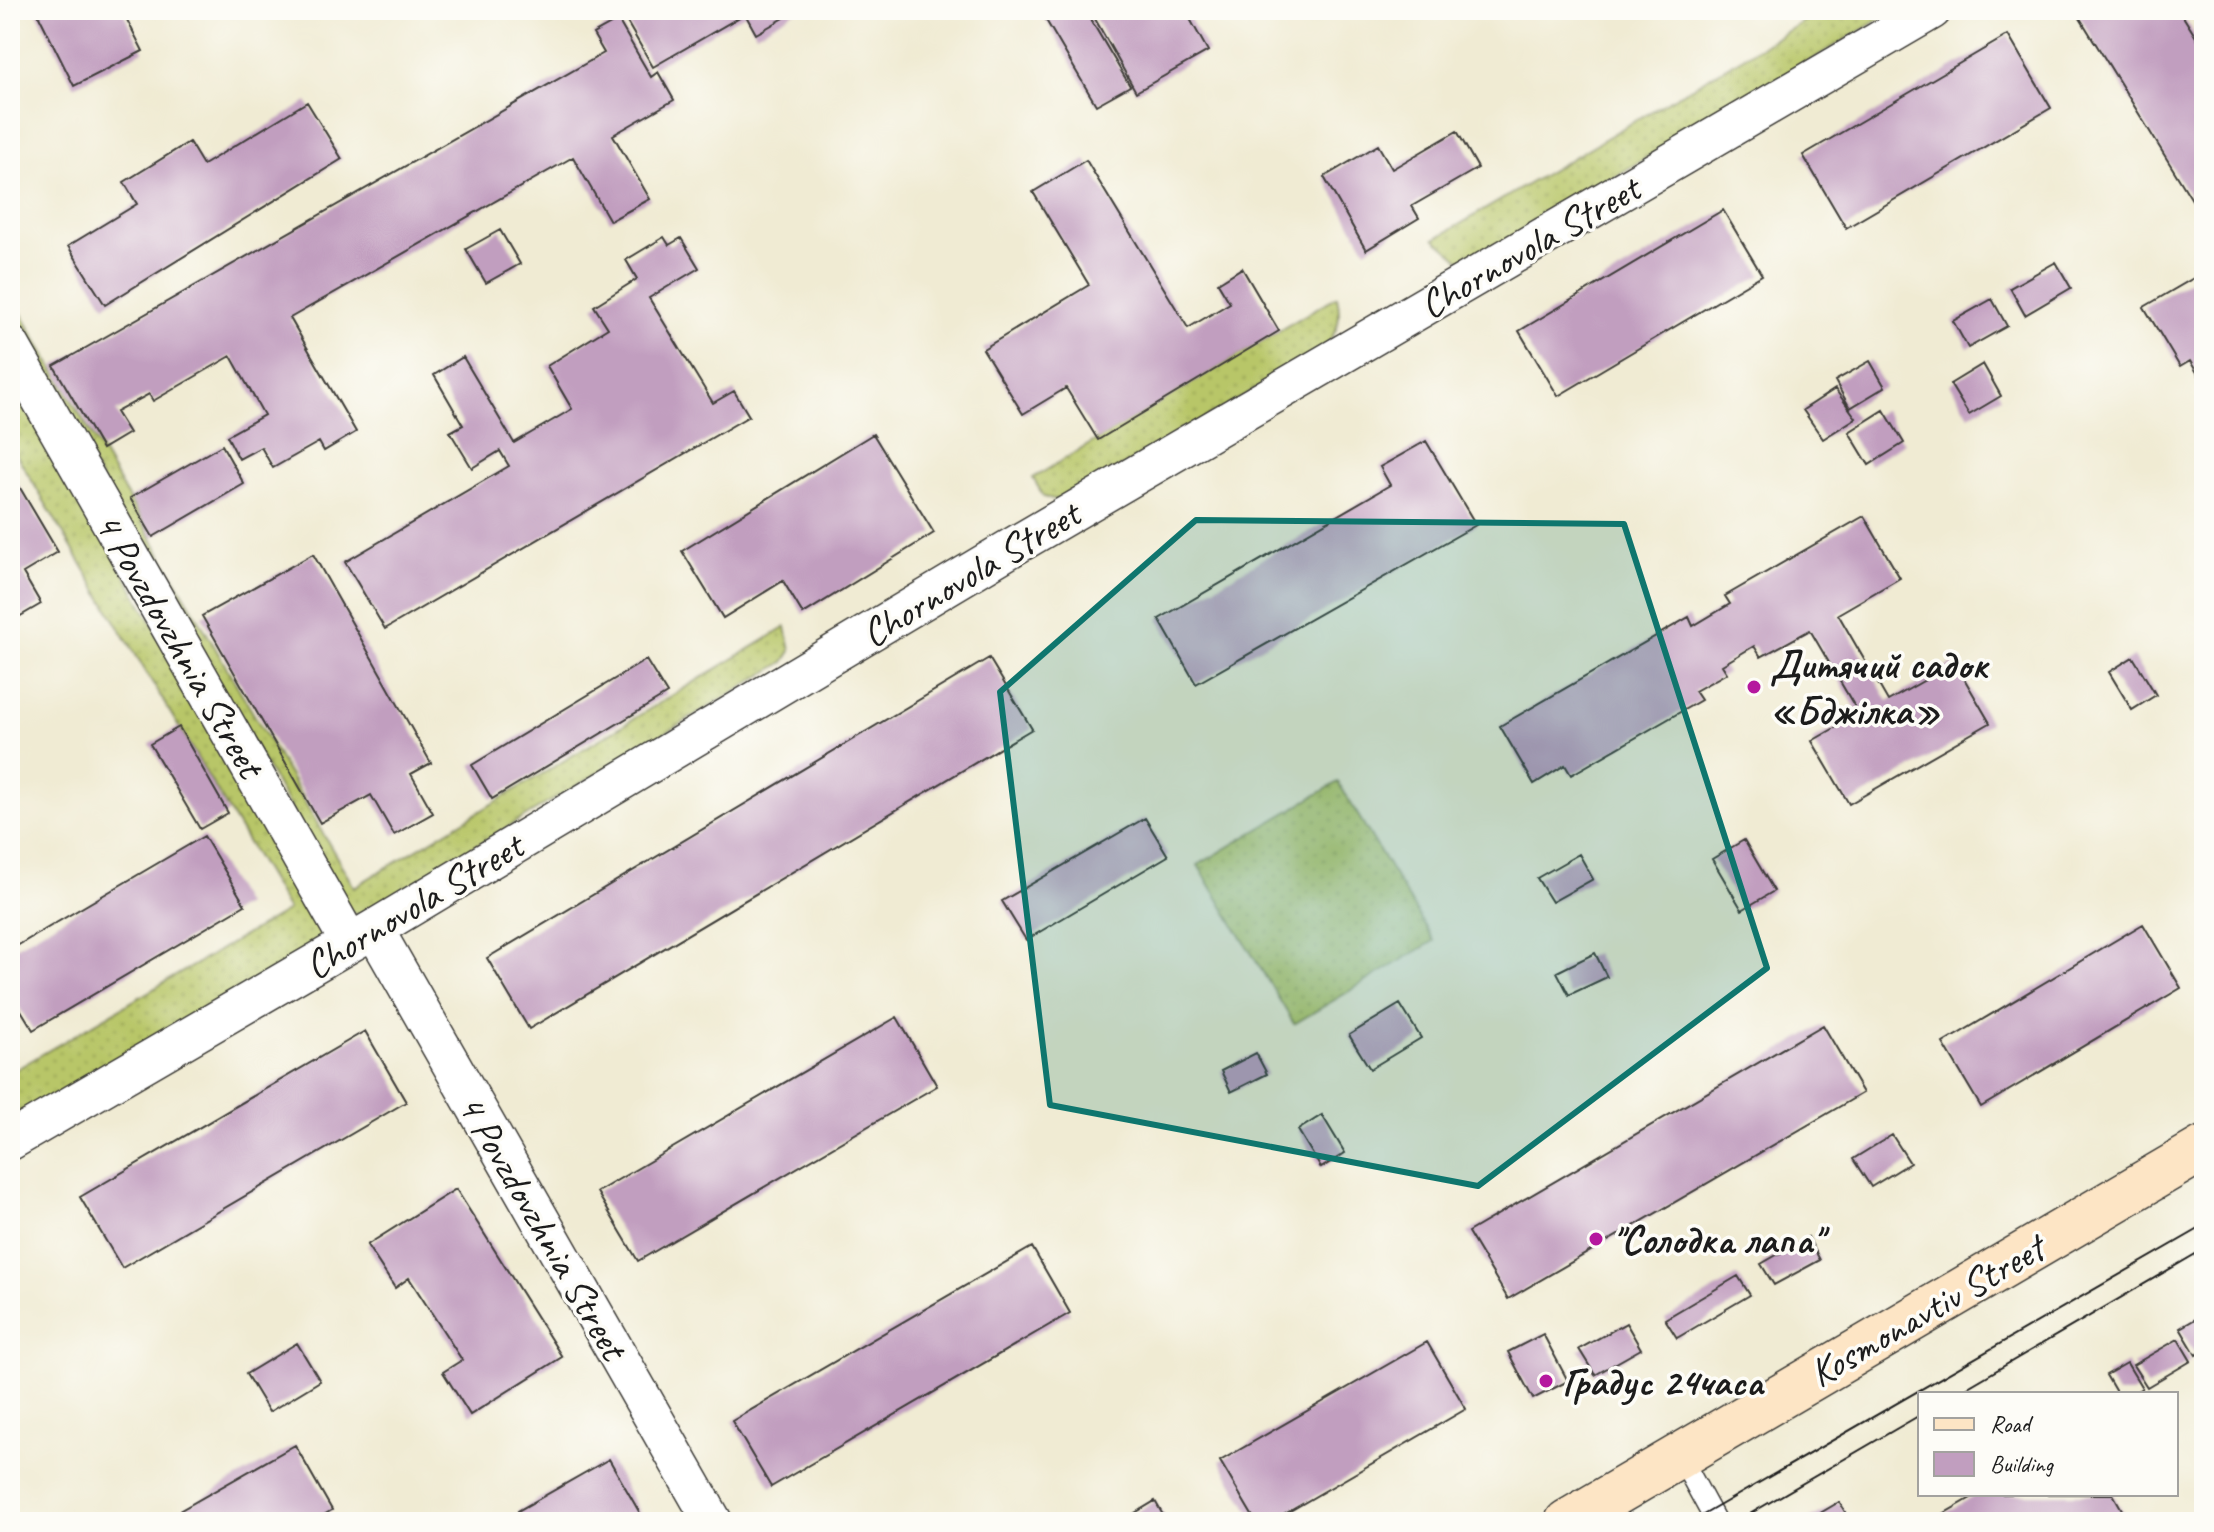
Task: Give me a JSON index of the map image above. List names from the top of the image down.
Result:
{
  "streets": {
    "main road": ["Kosmonavtiv Street"],
    "street": ["Chornovola Street", "4 Povzdovzhnia Street"]
  },
  "crossings": [
    ["Chornovola Street", "4 Povzdovzhnia Street"]
  ],
  "places": ["Дитячий садок «Бджілка»", "\"Солодка лапа\"", "Градус 24часа"],
  "legend": ["Road", "Building"]
}
